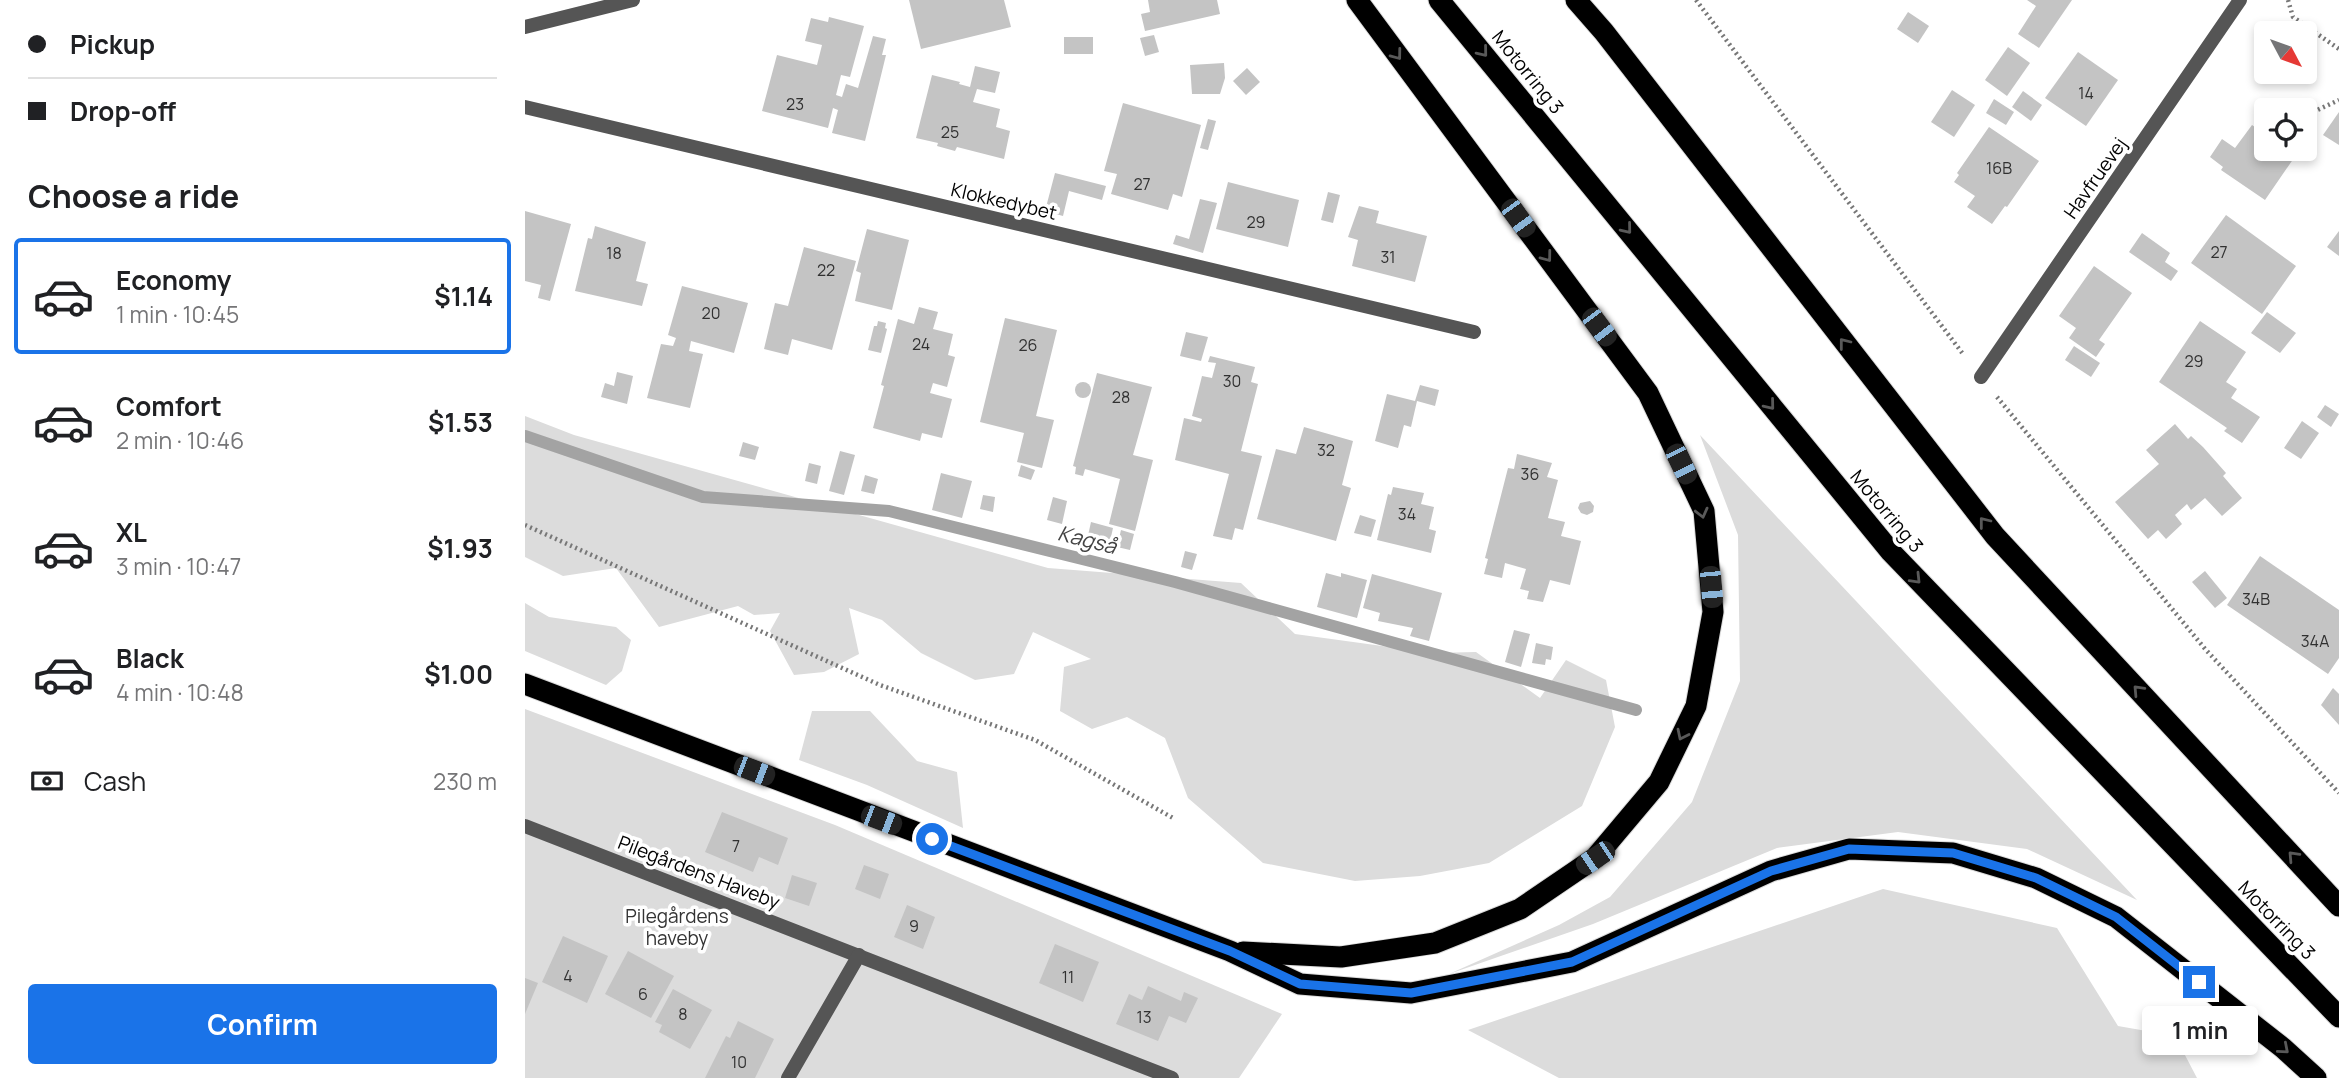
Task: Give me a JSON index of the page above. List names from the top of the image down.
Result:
{
  "streets": {
    "highway": ["Motorring 3"],
    "street": ["Havfruevej", "Klokkedybet", "Pilegårdens Haveby"]
  },
  "water": ["Kagså"],
  "parks": ["Pilegårdens haveby"],
  "house_numbers": [
    "14",
    "23",
    "25",
    "16B",
    "27",
    "29",
    "27",
    "18",
    "31",
    "22",
    "20",
    "24",
    "26",
    "29",
    "30",
    "28",
    "32",
    "36",
    "34",
    "34B",
    "34A",
    "7",
    "9",
    "4",
    "11",
    "6",
    "8",
    "13",
    "10"
  ],
  "north": "bottom right",
  "page": {
    "banner": ["Pickup", "Drop-off"],
    "heading": "Choose a ride",
    "list": [
      {
        "name": "Economy",
        "note": "1 min · 10:45",
        "value": "$1.14"
      },
      {
        "name": "Comfort",
        "note": "2 min · 10:46",
        "value": "$1.53"
      },
      {
        "name": "XL",
        "note": "3 min · 10:47",
        "value": "$1.93"
      },
      {
        "name": "Black",
        "note": "4 min · 10:48",
        "value": "$1.00"
      }
    ],
    "pay": ["Cash", "230 m"],
    "buttons": "Confirm",
    "bubble": "1 min"
  }
}
